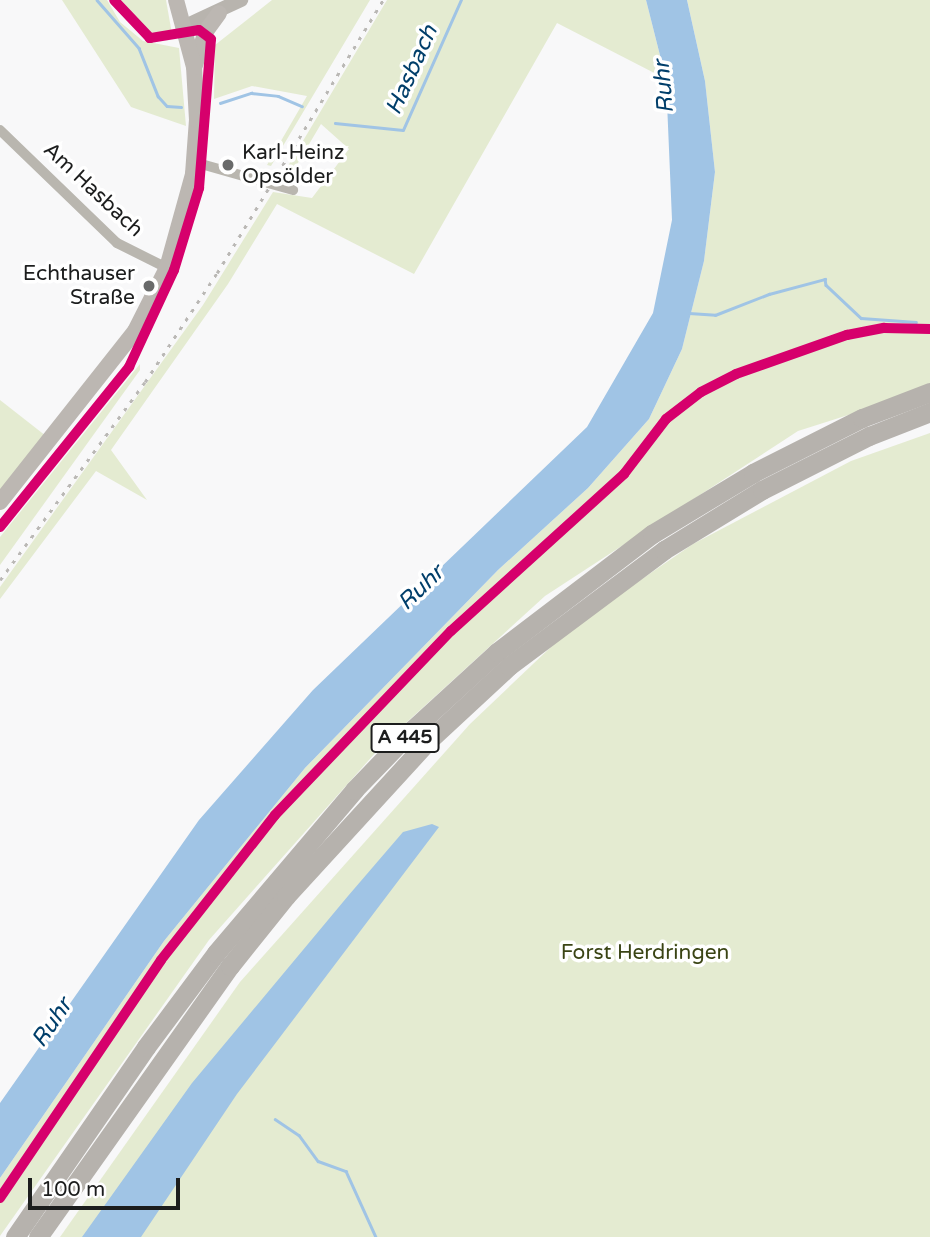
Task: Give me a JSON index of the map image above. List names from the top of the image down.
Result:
{
  "streets": {
    "highway": ["A 445"],
    "street": ["Am Hasbach"]
  },
  "water": ["Hasbach", "Ruhr"],
  "parks": ["Forst Herdringen"],
  "places": ["Karl-Heinz Opsölder", "Echthauser Straße"],
  "scale_bar": "100 m"
}
